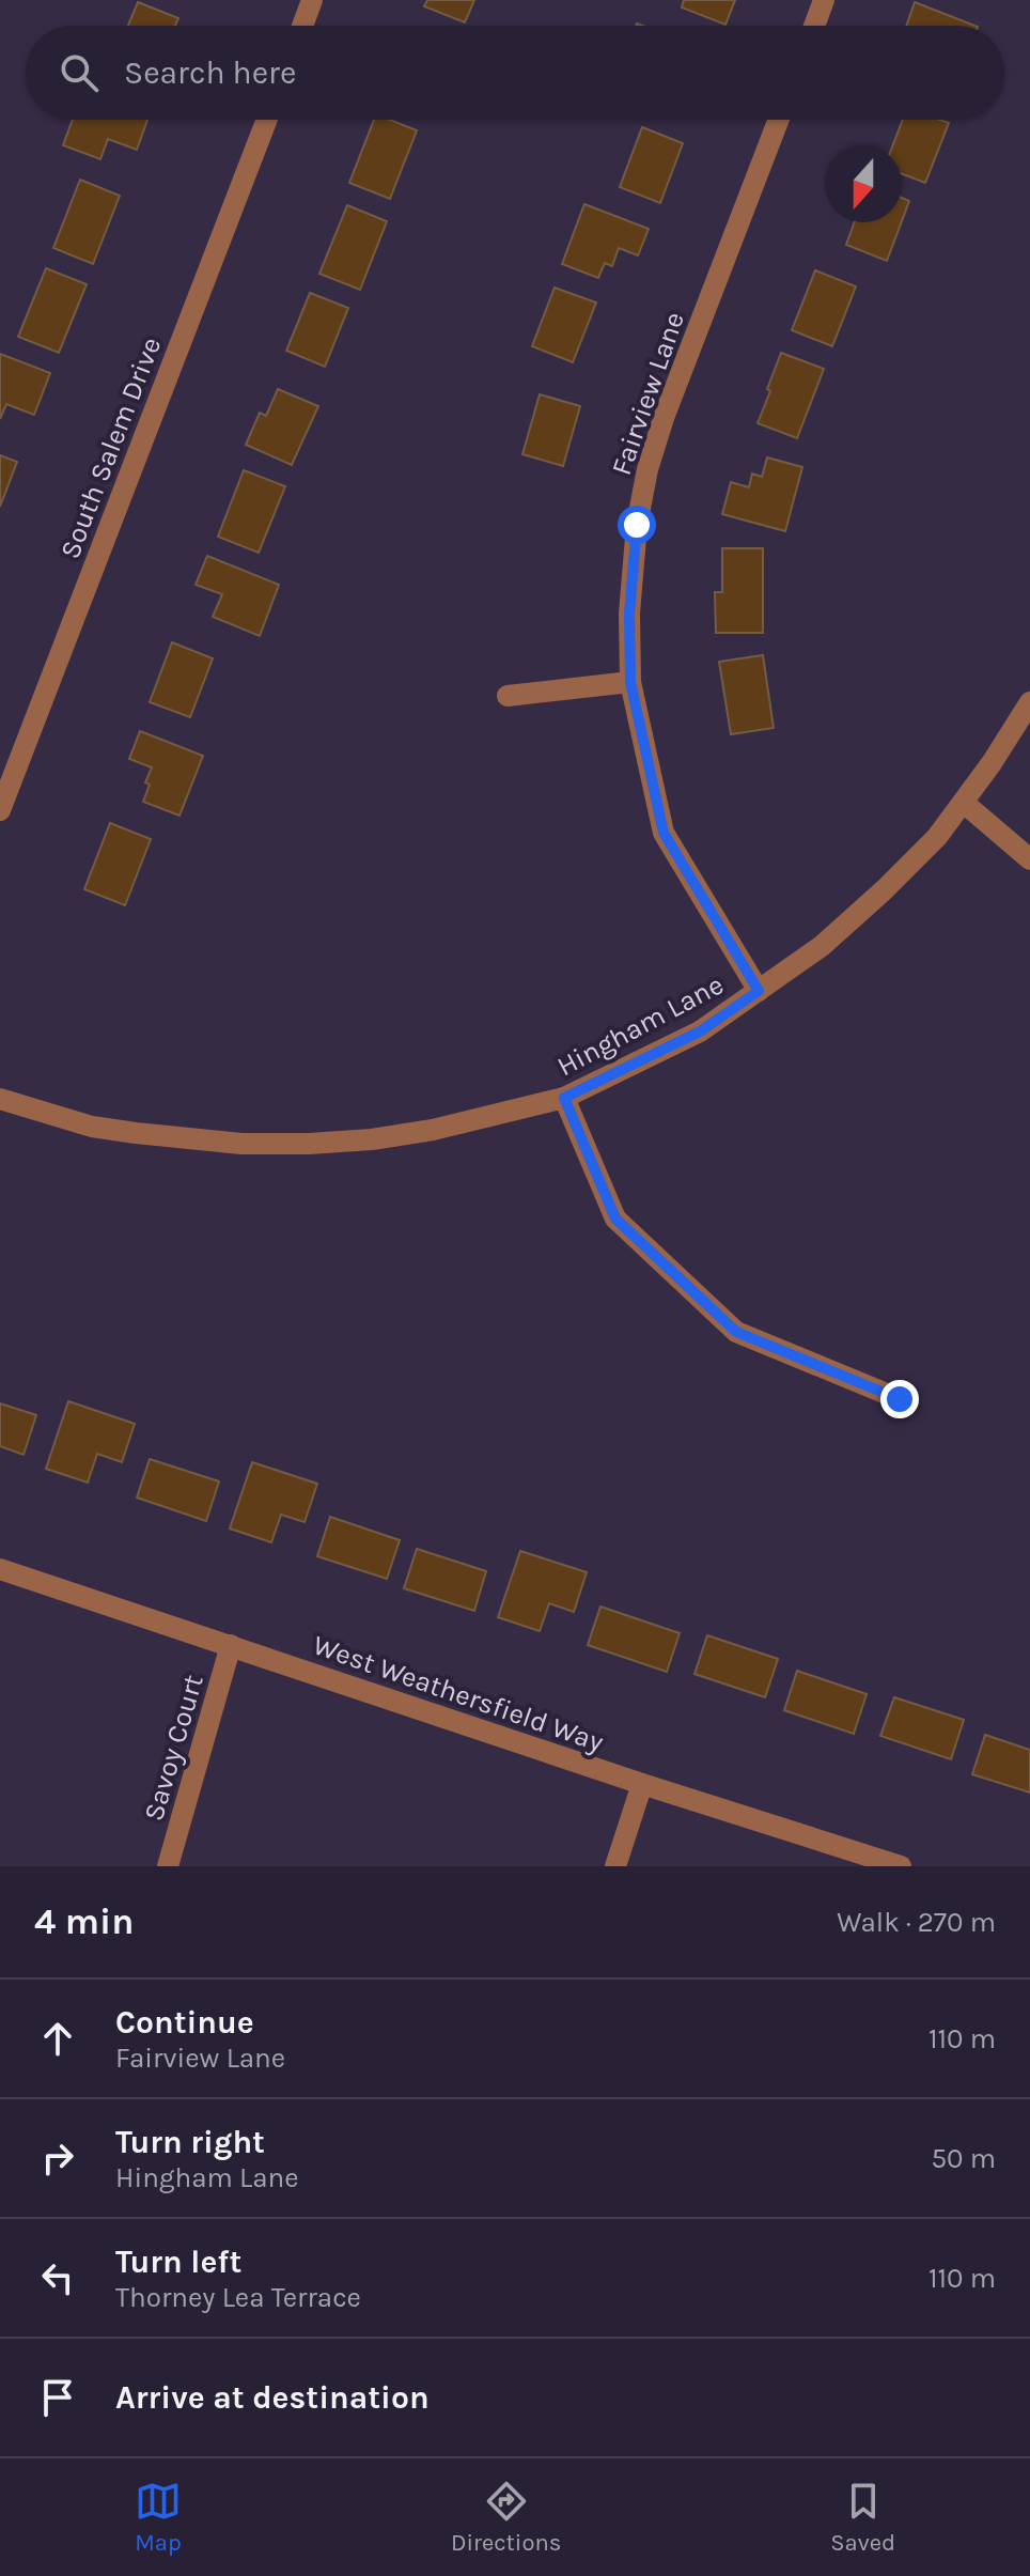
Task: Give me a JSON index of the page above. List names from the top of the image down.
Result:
{
  "streets": {
    "street": [
      "Fairview Lane",
      "South Salem Drive",
      "Hingham Lane",
      "West Weathersfield Way",
      "Savoy Court"
    ]
  },
  "crossings": [
    ["Fairview Lane", "Hingham Lane"],
    ["West Weathersfield Way", "Savoy Court"]
  ],
  "north": "bottom",
  "page": {
    "search": "Search here",
    "heading": ["4 min", "Walk · 270 m"],
    "list": [
      ["Continue", "Fairview Lane", "110 m"],
      ["Turn right", "Hingham Lane", "50 m"],
      ["Turn left", "Thorney Lea Terrace", "110 m"],
      "Arrive at destination"
    ],
    "nav": ["Map", "Directions", "Saved"]
  }
}
